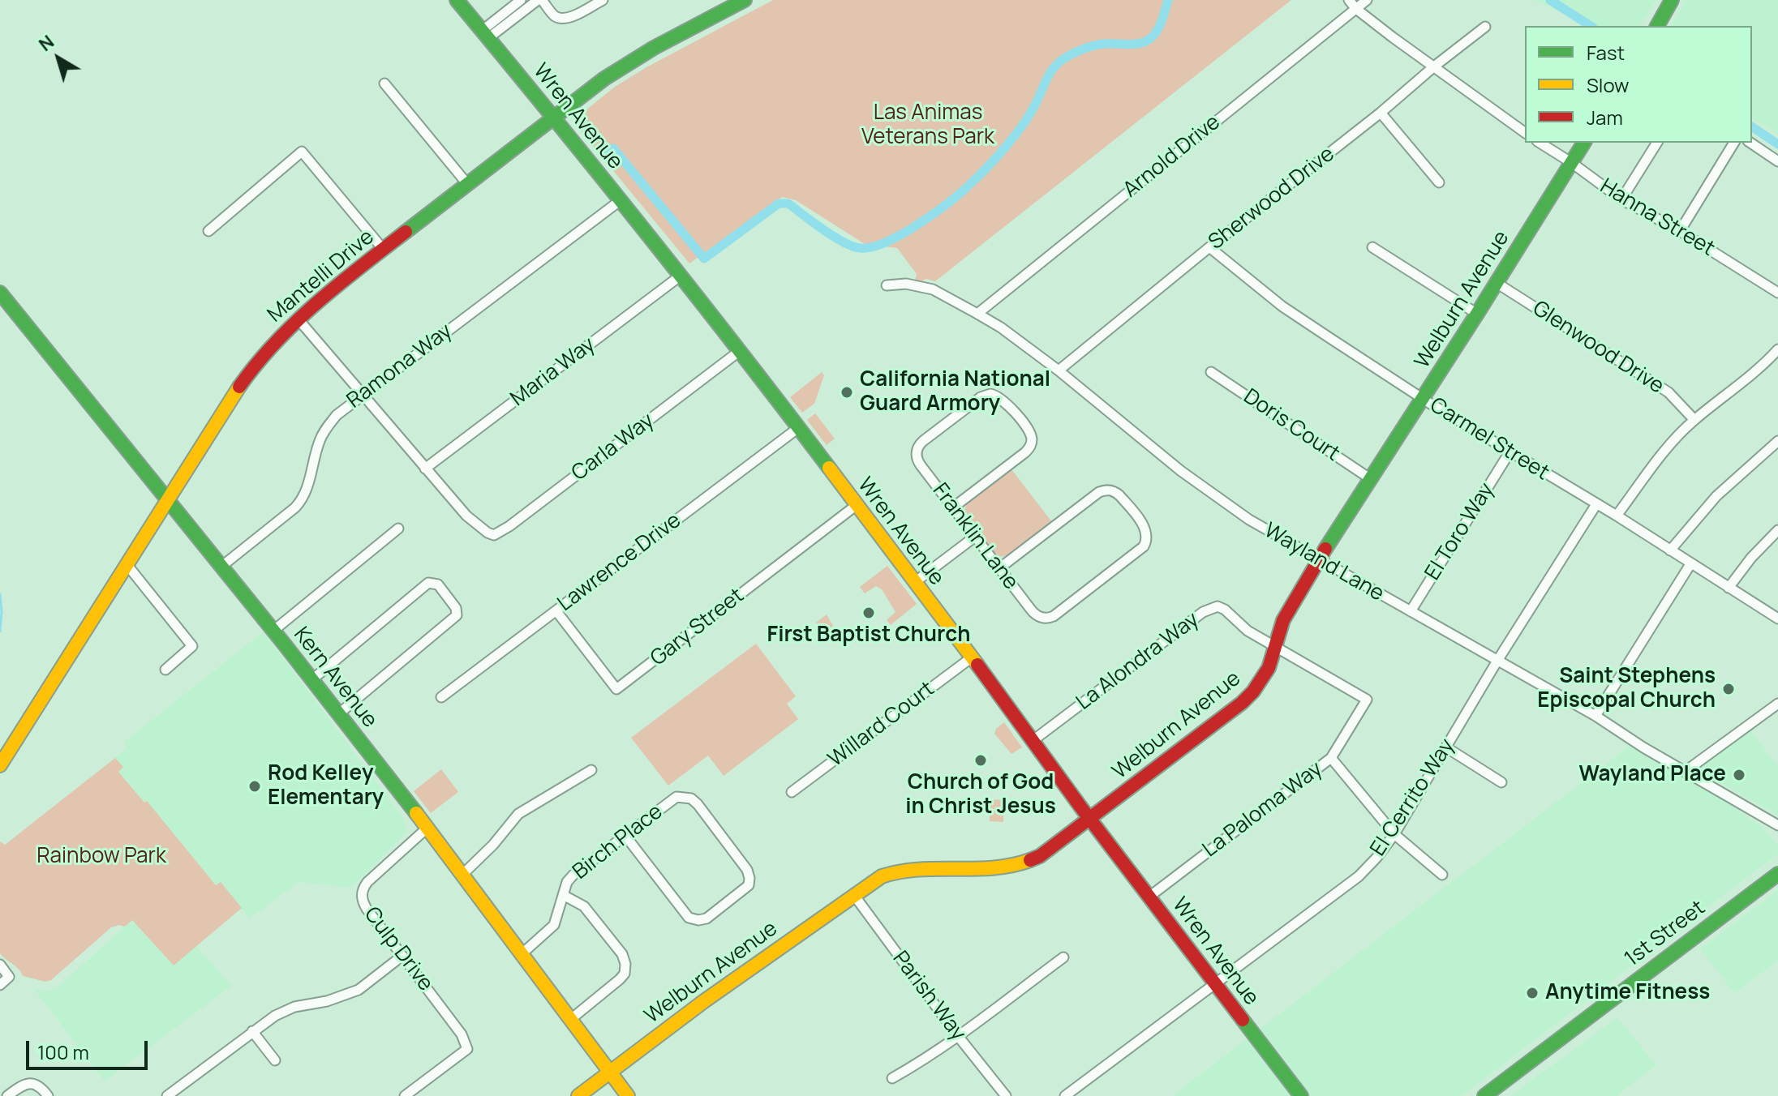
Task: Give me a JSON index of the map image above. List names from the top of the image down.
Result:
{
  "streets": {
    "street": [
      "Wren Avenue",
      "Arnold Drive",
      "Sherwood Drive",
      "Hanna Street",
      "Mantelli Drive",
      "Welburn Avenue",
      "Glenwood Drive",
      "Ramona Way",
      "Maria Way",
      "Doris Court",
      "Carmel Street",
      "Carla Way",
      "El Toro Way",
      "Franklin Lane",
      "Lawrence Drive",
      "Wayland Lane",
      "Gary Street",
      "La Alondra Way",
      "Kern Avenue",
      "Willard Court",
      "El Cerrito Way",
      "La Paloma Way",
      "Birch Place",
      "1st Street",
      "Culp Drive",
      "Parish Way"
    ]
  },
  "crossings": [
    ["Wren Avenue", "Mantelli Drive"],
    ["Wren Avenue", "Welburn Avenue"],
    ["Wren Avenue", "Ramona Way"],
    ["Wren Avenue", "Maria Way"],
    ["Wren Avenue", "Carla Way"],
    ["Wren Avenue", "Lawrence Drive"],
    ["Wren Avenue", "Gary Street"],
    ["Wren Avenue", "La Alondra Way"],
    ["Wren Avenue", "Willard Court"],
    ["Wren Avenue", "El Cerrito Way"],
    ["Wren Avenue", "La Paloma Way"],
    ["Arnold Drive", "Wayland Lane"],
    ["Sherwood Drive", "Carmel Street"],
    ["Sherwood Drive", "Wayland Lane"],
    ["Hanna Street", "Welburn Avenue"],
    ["Mantelli Drive", "Kern Avenue"],
    ["Welburn Avenue", "Glenwood Drive"],
    ["Welburn Avenue", "Doris Court"],
    ["Welburn Avenue", "Carmel Street"],
    ["Welburn Avenue", "Wayland Lane"],
    ["Welburn Avenue", "La Alondra Way"],
    ["Welburn Avenue", "Kern Avenue"],
    ["Welburn Avenue", "La Paloma Way"],
    ["Welburn Avenue", "Parish Way"],
    ["Ramona Way", "Kern Avenue"],
    ["Maria Way", "Carla Way"],
    ["Carmel Street", "El Toro Way"],
    ["Carmel Street", "El Cerrito Way"],
    ["El Toro Way", "Wayland Lane"],
    ["Lawrence Drive", "Gary Street"],
    ["Wayland Lane", "El Cerrito Way"],
    ["La Alondra Way", "La Paloma Way"],
    ["Kern Avenue", "Birch Place"],
    ["Kern Avenue", "Culp Drive"]
  ],
  "parks": ["Las Animas Veterans Park", "Rainbow Park"],
  "places": [
    "California National Guard Armory",
    "First Baptist Church",
    "Saint Stephens Episcopal Church",
    "Church of God in Christ Jesus",
    "Wayland Place",
    "Rod Kelley Elementary",
    "Anytime Fitness"
  ],
  "legend": ["Fast", "Slow", "Jam"],
  "scale_bar": "100 m",
  "north": "top left"
}
